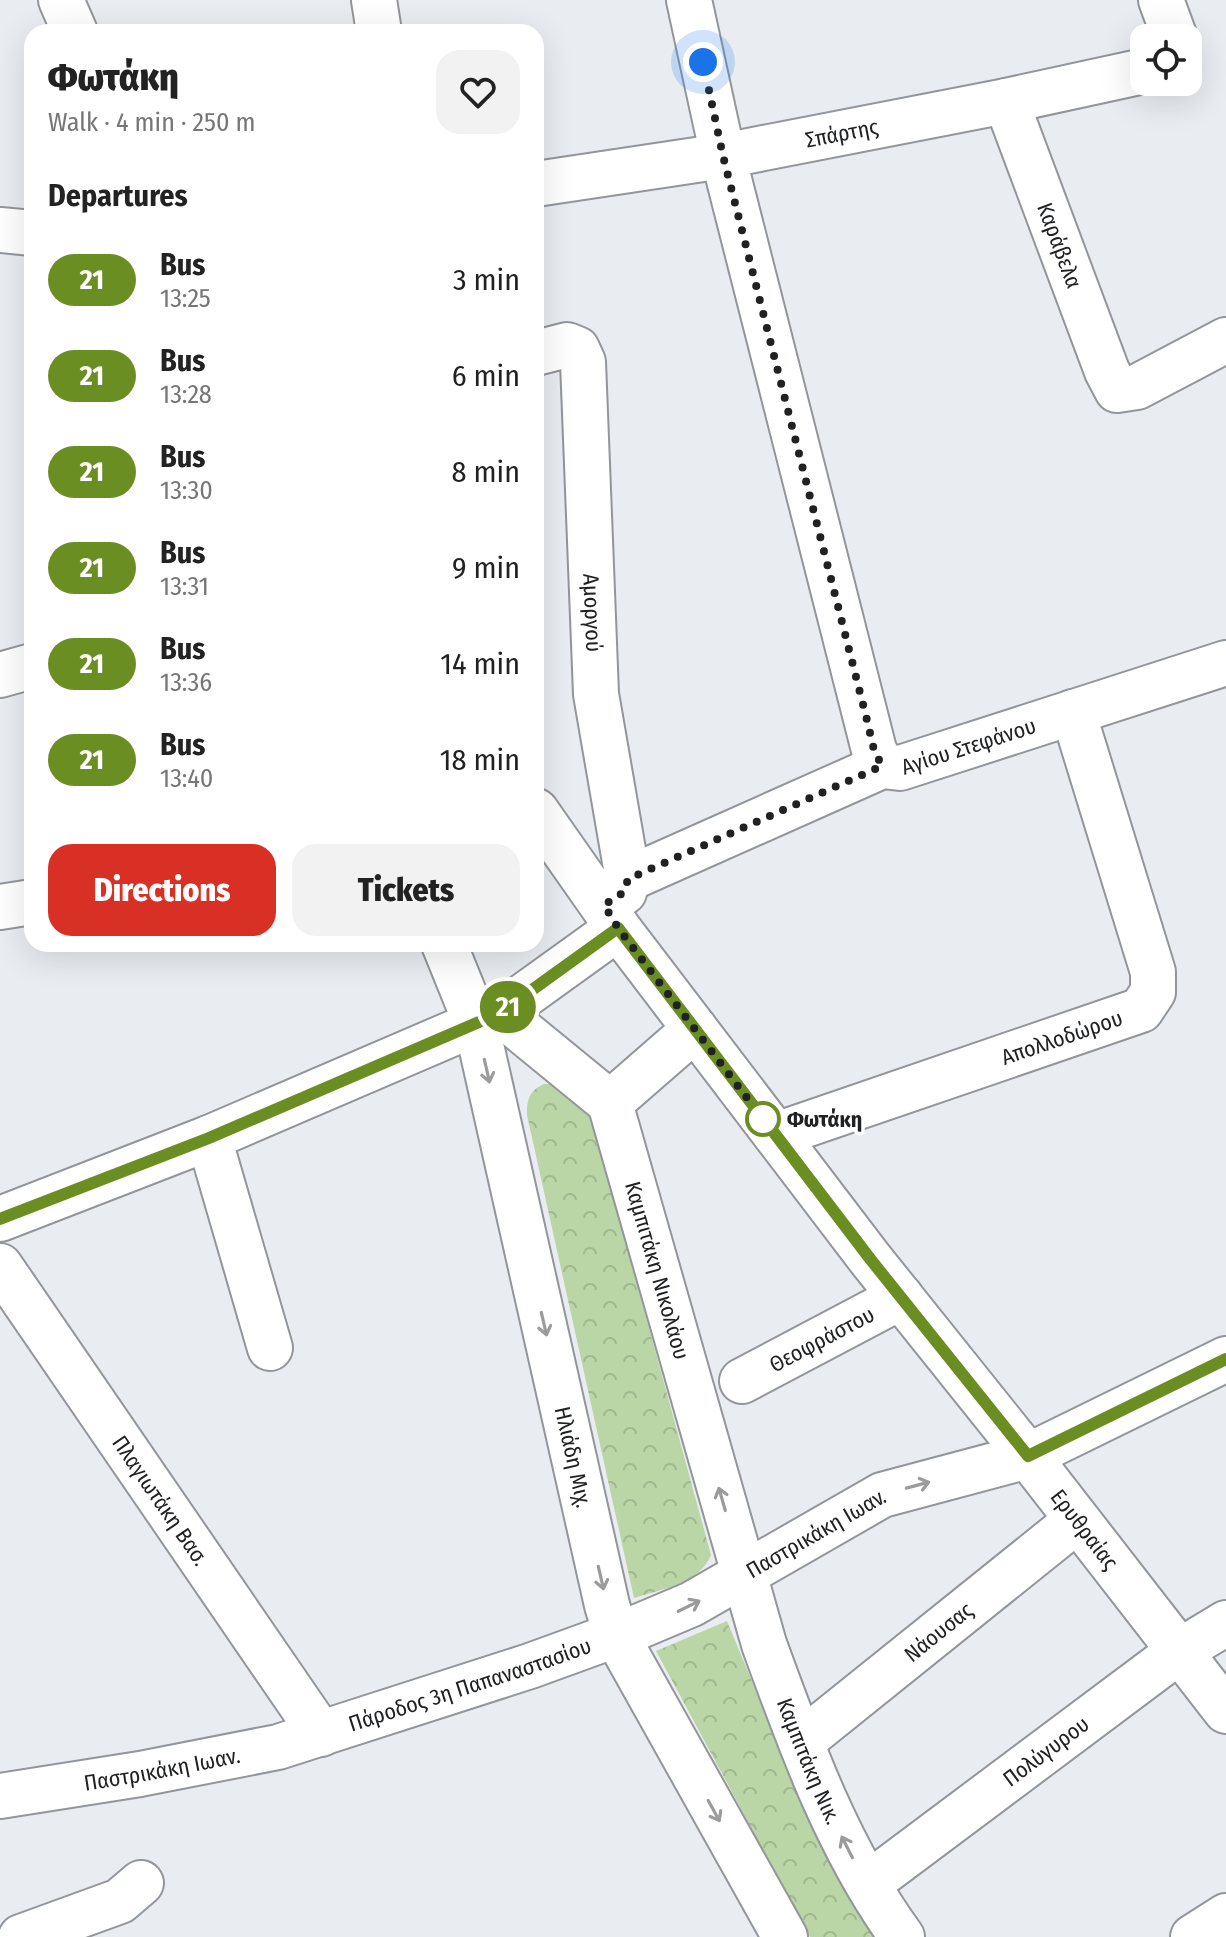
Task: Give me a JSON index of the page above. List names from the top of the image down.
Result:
{
  "streets": {
    "street": [
      "Σπάρτης",
      "Καράβελα",
      "Αμοργού",
      "Αγίου Στεφάνου",
      "Απολλοδώρου",
      "Καμπιτάκη Νικολάου",
      "Θεοφράστου",
      "Ηλιάδη Μιχ.",
      "Πλαγιωτάκη Βασ.",
      "Ερυθραίας",
      "Παστρικάκη Ιωαν.",
      "Νάουσας",
      "Πάροδος 3η Παπαναστασίου",
      "Πολύγυρου",
      "Καμπιτάκη Νικ."
    ]
  },
  "crossings": [
    ["Σπάρτης", "Καράβελα"],
    ["Αμοργού", "Αγίου Στεφάνου"],
    ["Αμοργού", "Ερυθραίας"],
    ["Αγίου Στεφάνου", "Απολλοδώρου"],
    ["Αγίου Στεφάνου", "Ηλιάδη Μιχ."],
    ["Αγίου Στεφάνου", "Ερυθραίας"],
    ["Απολλοδώρου", "Ερυθραίας"],
    ["Καμπιτάκη Νικολάου", "Παστρικάκη Ιωαν."],
    ["Καμπιτάκη Νικολάου", "Καμπιτάκη Νικ."],
    ["Θεοφράστου", "Ερυθραίας"],
    ["Ηλιάδη Μιχ.", "Παστρικάκη Ιωαν."],
    ["Ηλιάδη Μιχ.", "Πάροδος 3η Παπαναστασίου"],
    ["Πλαγιωτάκη Βασ.", "Παστρικάκη Ιωαν."],
    ["Πλαγιωτάκη Βασ.", "Πάροδος 3η Παπαναστασίου"],
    ["Ερυθραίας", "Παστρικάκη Ιωαν."],
    ["Ερυθραίας", "Νάουσας"],
    ["Ερυθραίας", "Πολύγυρου"],
    ["Παστρικάκη Ιωαν.", "Πάροδος 3η Παπαναστασίου"],
    ["Παστρικάκη Ιωαν.", "Καμπιτάκη Νικ."],
    ["Νάουσας", "Καμπιτάκη Νικ."],
    ["Πολύγυρου", "Καμπιτάκη Νικ."]
  ],
  "one_way": [
    "Καμπιτάκη Νικολάου",
    "Ηλιάδη Μιχ.",
    "Παστρικάκη Ιωαν.",
    "Καμπιτάκη Νικ."
  ],
  "places": ["Φωτάκη"],
  "lines": ["bus line 21"],
  "page": {
    "on_map": "21",
    "heading": [
      ["Φωτάκη", "Walk · 4 min · 250 m"],
      "Departures"
    ],
    "list": [
      {
        "mark": "21",
        "name": "Bus",
        "note": "13:25",
        "value": "3 min"
      },
      {
        "mark": "21",
        "name": "Bus",
        "note": "13:28",
        "value": "6 min"
      },
      {
        "mark": "21",
        "name": "Bus",
        "note": "13:30",
        "value": "8 min"
      },
      {
        "mark": "21",
        "name": "Bus",
        "note": "13:31",
        "value": "9 min"
      },
      {
        "mark": "21",
        "name": "Bus",
        "note": "13:36",
        "value": "14 min"
      },
      {
        "mark": "21",
        "name": "Bus",
        "note": "13:40",
        "value": "18 min"
      }
    ],
    "buttons": ["Directions", "Tickets"]
  }
}
